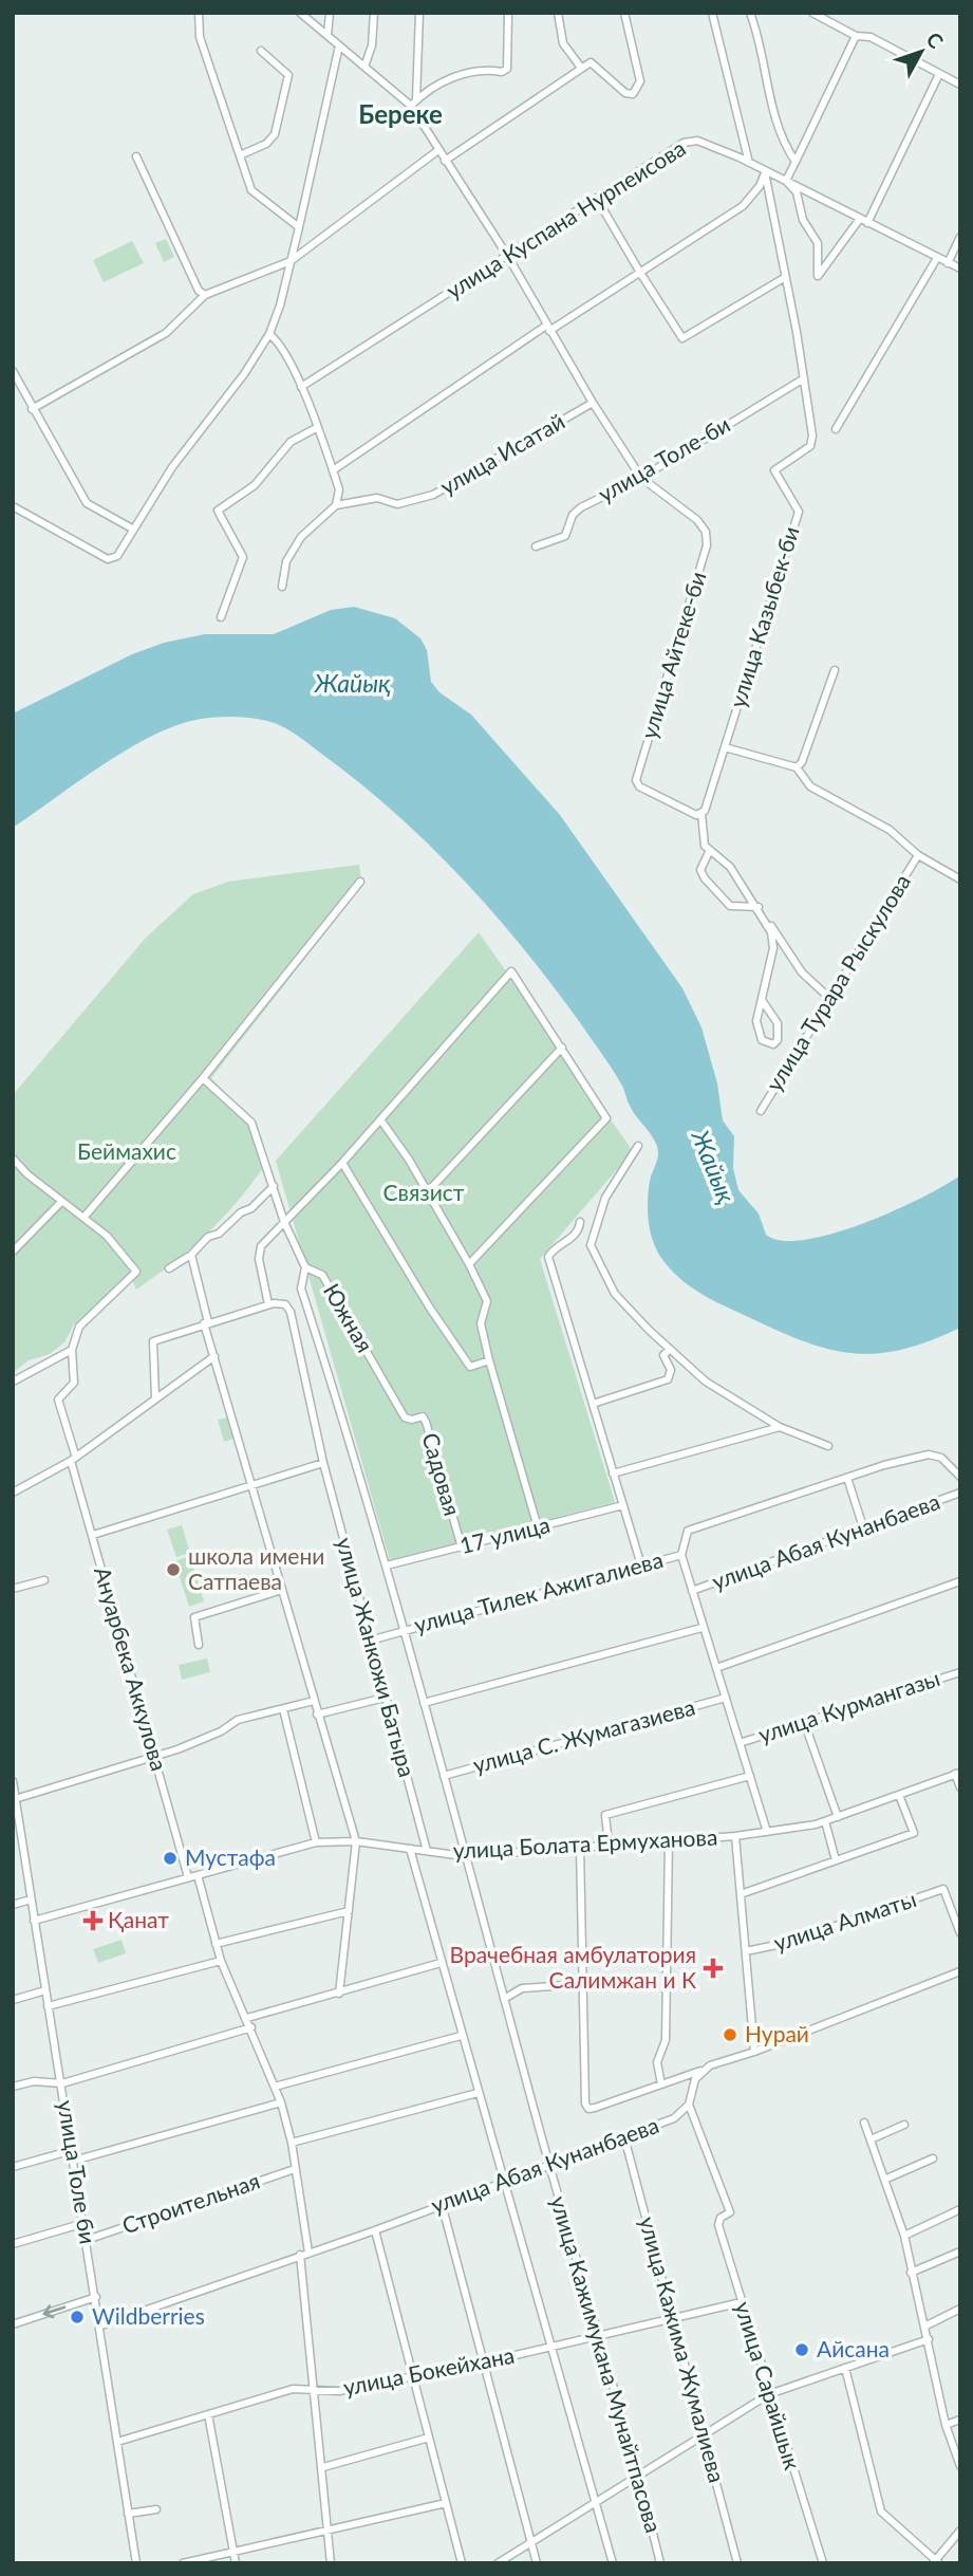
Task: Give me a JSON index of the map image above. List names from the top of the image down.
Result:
{
  "streets": {
    "street": [
      "улица Куспана Нурпеисова",
      "улица Исатай",
      "улица Толе-би",
      "улица Казыбек-би",
      "улица Айтеке-би",
      "улица Турара Рыскулова",
      "Южная",
      "Садовая",
      "17 улица",
      "улица Абая Кунанбаева",
      "улица Тилек Ажигалиева",
      "улица Жанкожи Батыра",
      "Ануарбека Аккулова",
      "улица Курмангазы",
      "улица С. Жумагазиева",
      "улица Болата Ермуханова",
      "улица Алматы",
      "улица Толе би",
      "Строительная",
      "улица Кажима Жумалиева",
      "улица Кажимукана Мунайтпасова",
      "улица Бокейхана",
      "улица Сарайшык"
    ]
  },
  "crossings": [
    ["улица Толе-би", "улица Казыбек-би"],
    ["улица Толе-би", "улица Айтеке-би"],
    ["улица Казыбек-би", "улица Айтеке-би"],
    ["Южная", "Садовая"],
    ["Южная", "улица Кажимукана Мунайтпасова"],
    ["Садовая", "17 улица"],
    ["17 улица", "улица Кажимукана Мунайтпасова"],
    ["улица Абая Кунанбаева", "улица Толе би"],
    ["улица Абая Кунанбаева", "улица Кажима Жумалиева"],
    ["улица Абая Кунанбаева", "улица Кажимукана Мунайтпасова"],
    ["улица Тилек Ажигалиева", "улица Жанкожи Батыра"],
    ["улица Тилек Ажигалиева", "улица Кажимукана Мунайтпасова"],
    ["улица Жанкожи Батыра", "улица Болата Ермуханова"],
    ["Ануарбека Аккулова", "улица Болата Ермуханова"],
    ["улица С. Жумагазиева", "улица Кажимукана Мунайтпасова"],
    ["улица Болата Ермуханова", "улица Толе би"],
    ["улица Болата Ермуханова", "улица Кажимукана Мунайтпасова"],
    ["улица Толе би", "Строительная"],
    ["улица Толе би", "улица Бокейхана"],
    ["улица Кажима Жумалиева", "улица Бокейхана"],
    ["улица Кажимукана Мунайтпасова", "улица Бокейхана"],
    ["улица Бокейхана", "улица Сарайшык"]
  ],
  "districts": ["Береке"],
  "water": ["Жайық"],
  "parks": ["Беймахис", "Связист"],
  "places": {
    "other": [
      "школа имени Сатпаева",
      "Мустафа",
      "Нурай",
      "Wildberries",
      "Айсана"
    ],
    "health": ["Қанат", "Врачебная амбулатория Салимжан и К"]
  },
  "north": "top right"
}
